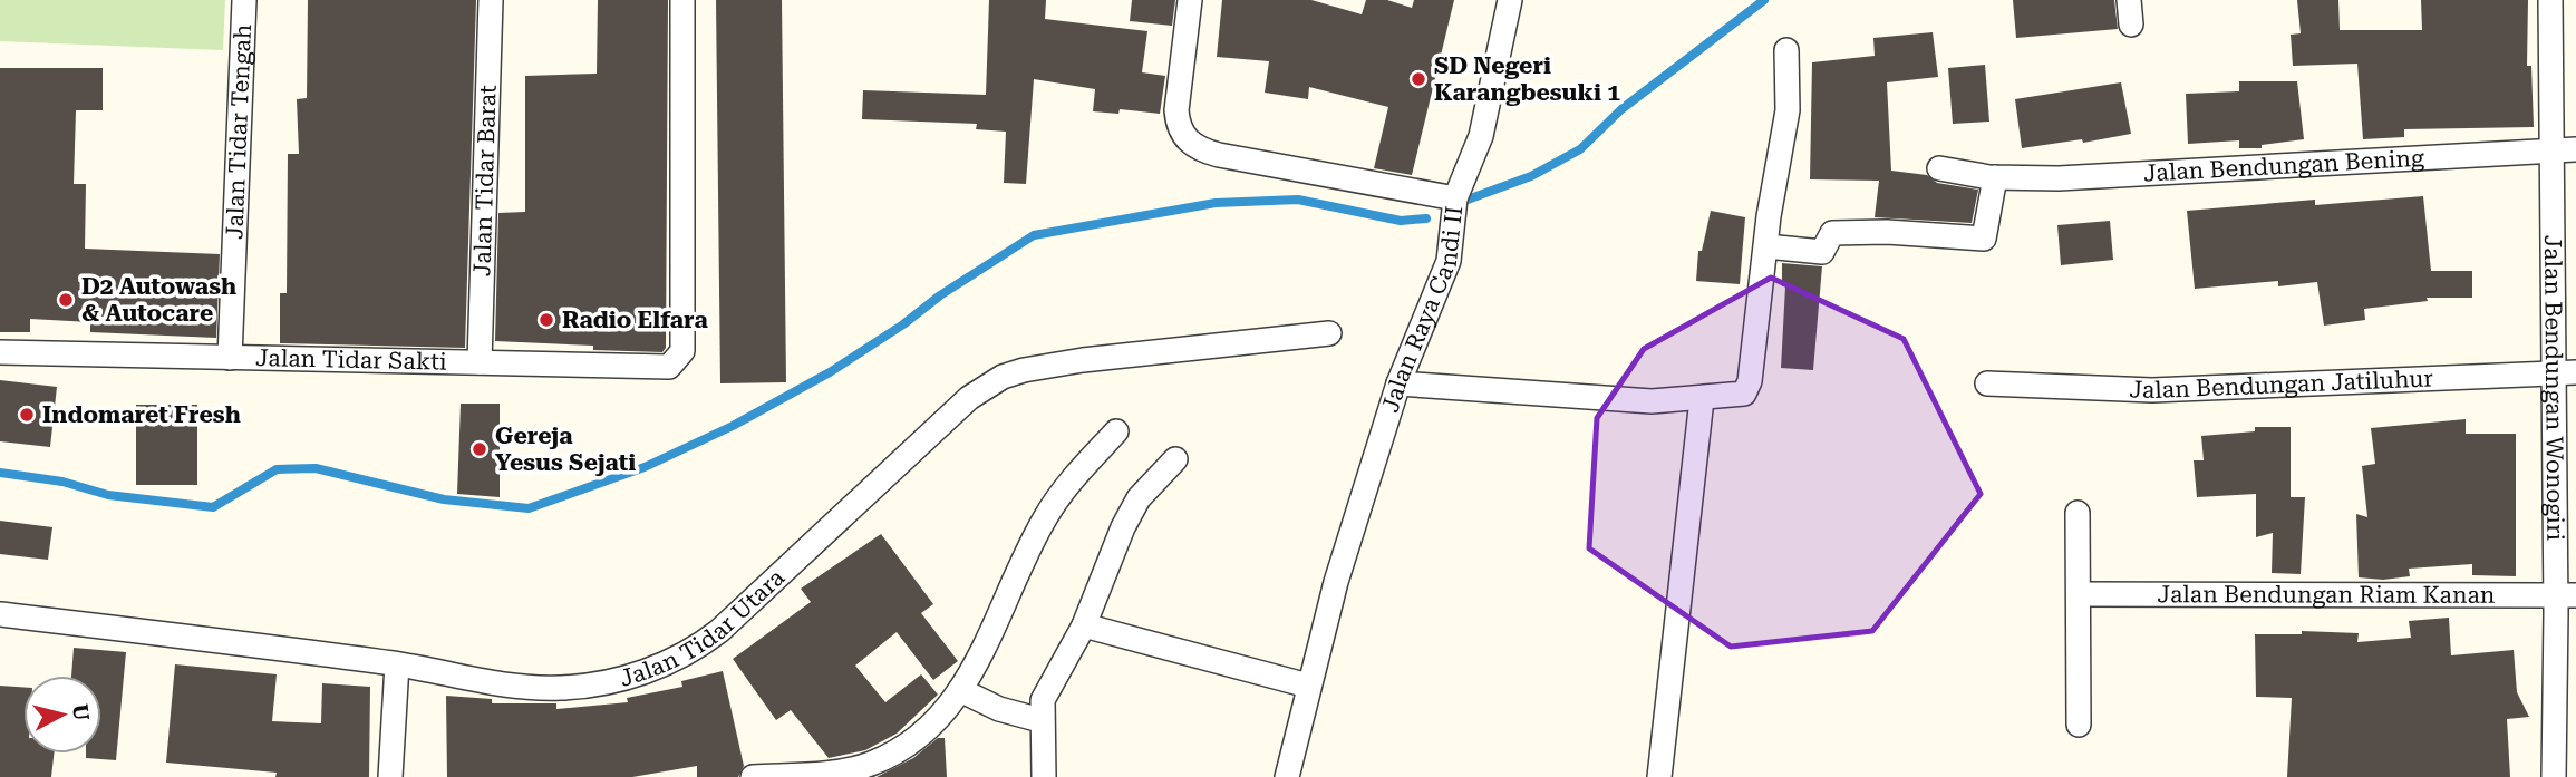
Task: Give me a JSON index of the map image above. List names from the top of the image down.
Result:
{
  "streets": {
    "street": [
      "Jalan Tidar Tengah",
      "Jalan Bendungan Bening",
      "Jalan Tidar Barat",
      "Jalan Raya Candi II",
      "Jalan Tidar Sakti",
      "Jalan Bendungan Jatiluhur",
      "Jalan Bendungan Wonogiri",
      "Jalan Bendungan Riam Kanan",
      "Jalan Tidar Utara"
    ]
  },
  "crossings": [
    ["Jalan Tidar Tengah", "Jalan Tidar Sakti"],
    ["Jalan Bendungan Bening", "Jalan Bendungan Wonogiri"],
    ["Jalan Tidar Barat", "Jalan Tidar Sakti"],
    ["Jalan Bendungan Jatiluhur", "Jalan Bendungan Wonogiri"],
    ["Jalan Bendungan Wonogiri", "Jalan Bendungan Riam Kanan"]
  ],
  "places": [
    "SD Negeri Karangbesuki 1",
    "D2 Autowash & Autocare",
    "Radio Elfara",
    "Indomaret Fresh",
    "Gereja Yesus Sejati"
  ],
  "north": "right"
}
